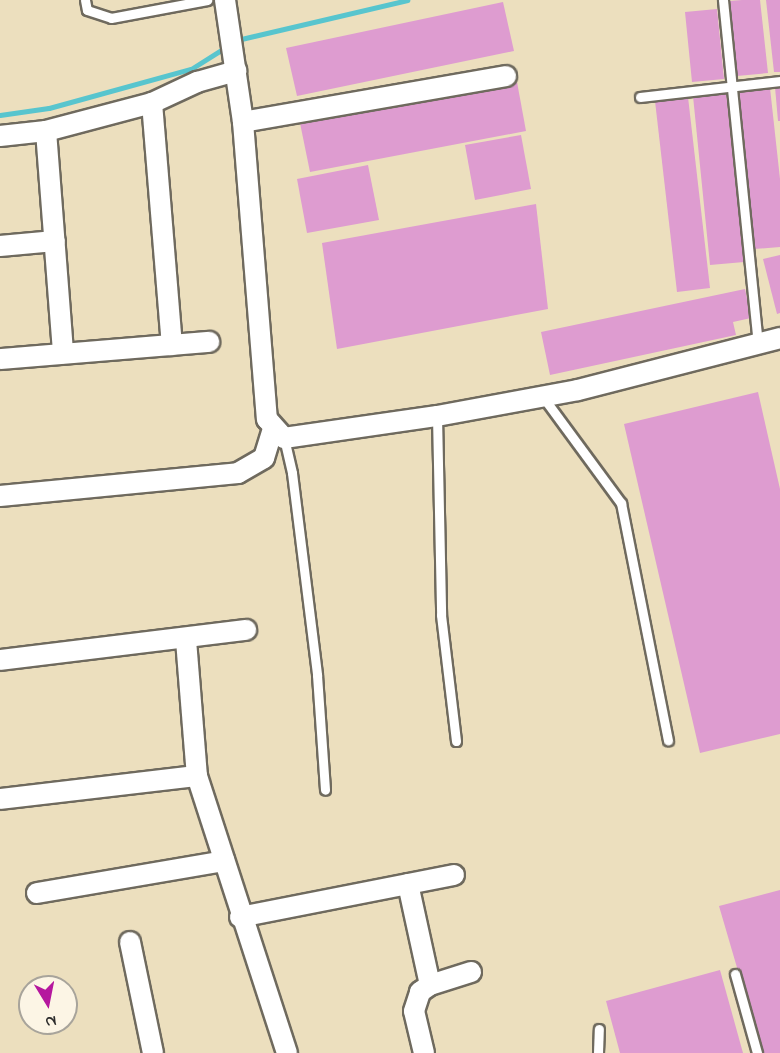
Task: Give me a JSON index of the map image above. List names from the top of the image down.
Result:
{
  "north": "bottom"
}
